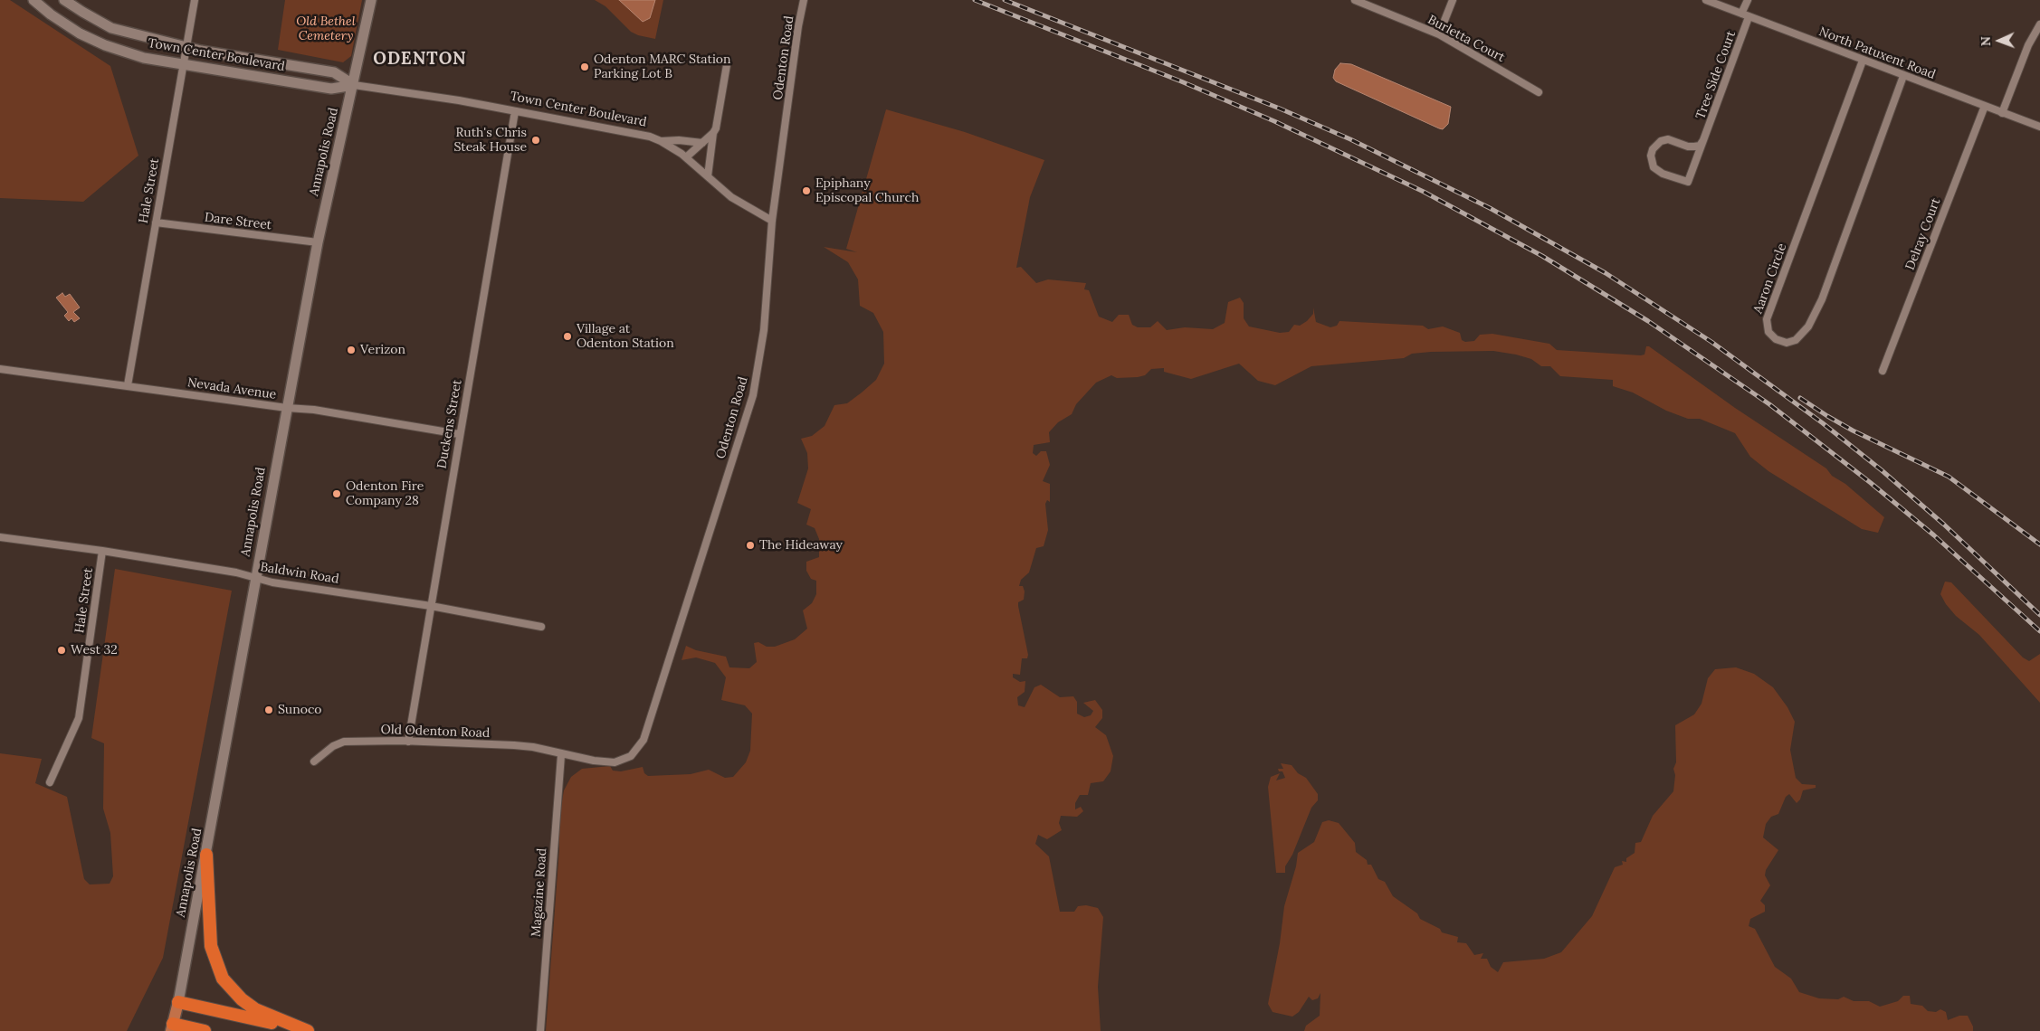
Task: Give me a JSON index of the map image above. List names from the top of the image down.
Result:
{
  "streets": {
    "main road": ["Town Center Boulevard", "Annapolis Road"],
    "street": [
      "Burletta Court",
      "North Patuxent Road",
      "Odenton Road",
      "Tree Side Court",
      "Hale Street",
      "Dare Street",
      "Delray Court",
      "Aaron Circle",
      "Nevada Avenue",
      "Duckens Street",
      "Baldwin Road",
      "Old Odenton Road",
      "Magazine Road"
    ]
  },
  "crossings": [
    ["North Patuxent Road", "Tree Side Court"],
    ["North Patuxent Road", "Delray Court"],
    ["North Patuxent Road", "Aaron Circle"],
    ["Town Center Boulevard", "Odenton Road"],
    ["Town Center Boulevard", "Annapolis Road"],
    ["Town Center Boulevard", "Hale Street"],
    ["Town Center Boulevard", "Duckens Street"],
    ["Odenton Road", "Old Odenton Road"],
    ["Odenton Road", "Magazine Road"],
    ["Annapolis Road", "Dare Street"],
    ["Annapolis Road", "Nevada Avenue"],
    ["Annapolis Road", "Baldwin Road"],
    ["Hale Street", "Dare Street"],
    ["Hale Street", "Nevada Avenue"],
    ["Hale Street", "Baldwin Road"],
    ["Nevada Avenue", "Duckens Street"],
    ["Duckens Street", "Baldwin Road"],
    ["Duckens Street", "Old Odenton Road"],
    ["Old Odenton Road", "Magazine Road"]
  ],
  "districts": ["ODENTON"],
  "parks": ["Old Bethel Cemetery"],
  "places": [
    "Odenton MARC Station Parking Lot B",
    "Ruth's Chris Steak House",
    "Epiphany Episcopal Church",
    "Village at Odenton Station",
    "Verizon",
    "Odenton Fire Company 28",
    "The Hideaway",
    "West 32",
    "Sunoco"
  ],
  "north": "left"
}
